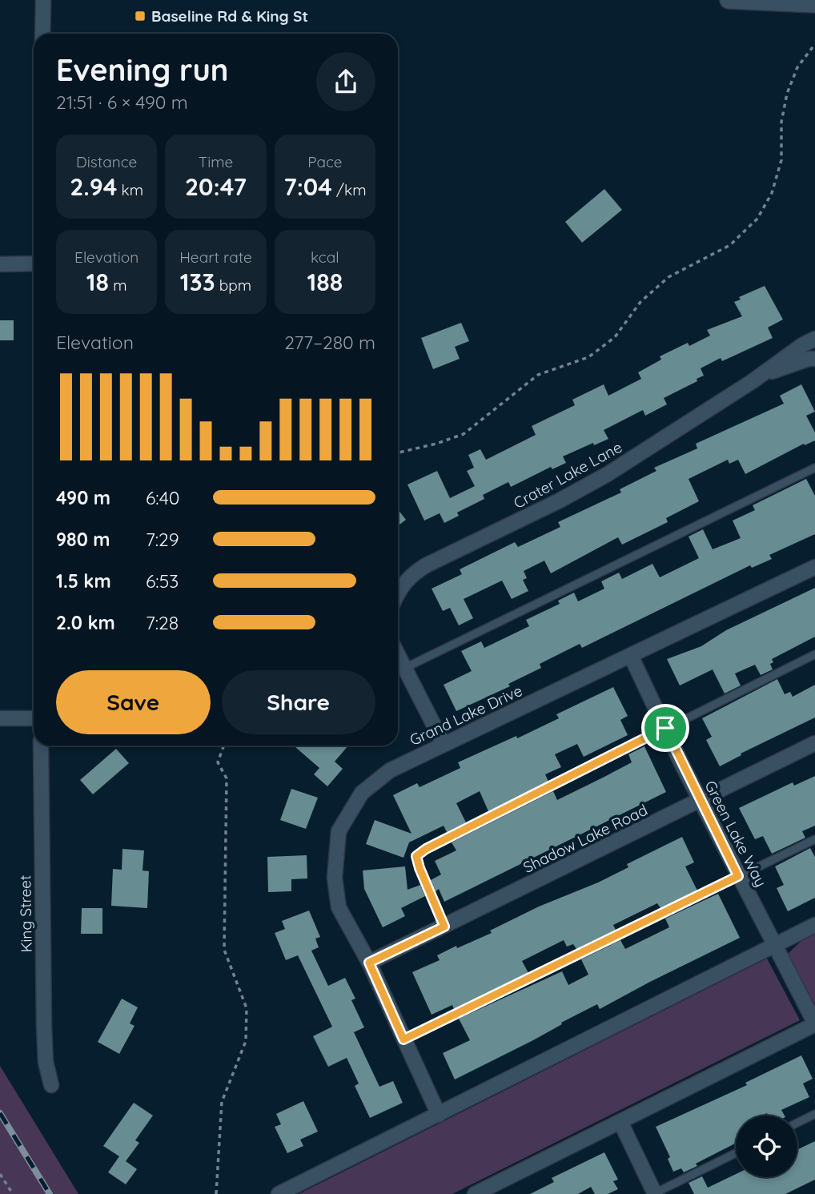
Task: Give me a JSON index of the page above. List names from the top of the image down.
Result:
{
  "streets": {
    "street": [
      "Crater Lake Lane",
      "Grand Lake Drive",
      "Green Lake Way",
      "Shadow Lake Road",
      "King Street"
    ]
  },
  "crossings": [
    ["Grand Lake Drive", "Green Lake Way"],
    ["Grand Lake Drive", "Shadow Lake Road"],
    ["Green Lake Way", "Shadow Lake Road"]
  ],
  "places": {
    "transit": ["Baseline Rd & King St"]
  },
  "page": {
    "heading": ["Evening run", "21:51 · 6 × 490 m"],
    "stats": [
      ["Distance", "2.94 km"],
      ["Time", "20:47"],
      ["Pace", "7:04 /km"],
      ["Elevation", "18 m"],
      ["Heart rate", "133 bpm"],
      ["kcal", "188"]
    ],
    "chart": ["Elevation", "277–280 m"],
    "list": [
      {
        "name": "490 m",
        "note": "6:40"
      },
      {
        "name": "980 m",
        "note": "7:29"
      },
      {
        "name": "1.5 km",
        "note": "6:53"
      },
      {
        "name": "2.0 km",
        "note": "7:28"
      }
    ],
    "buttons": ["Save", "Share"]
  }
}
